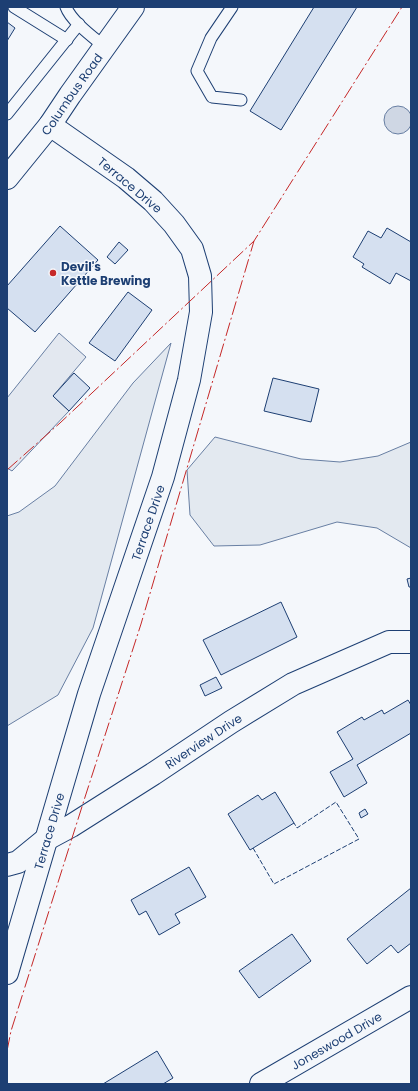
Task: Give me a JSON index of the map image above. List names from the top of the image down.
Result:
{
  "streets": {
    "street": [
      "Columbus Road",
      "Terrace Drive",
      "Riverview Drive",
      "Joneswood Drive"
    ]
  },
  "crossings": [
    ["Columbus Road", "Terrace Drive"],
    ["Terrace Drive", "Riverview Drive"]
  ],
  "places": ["Devil's Kettle Brewing"]
}
